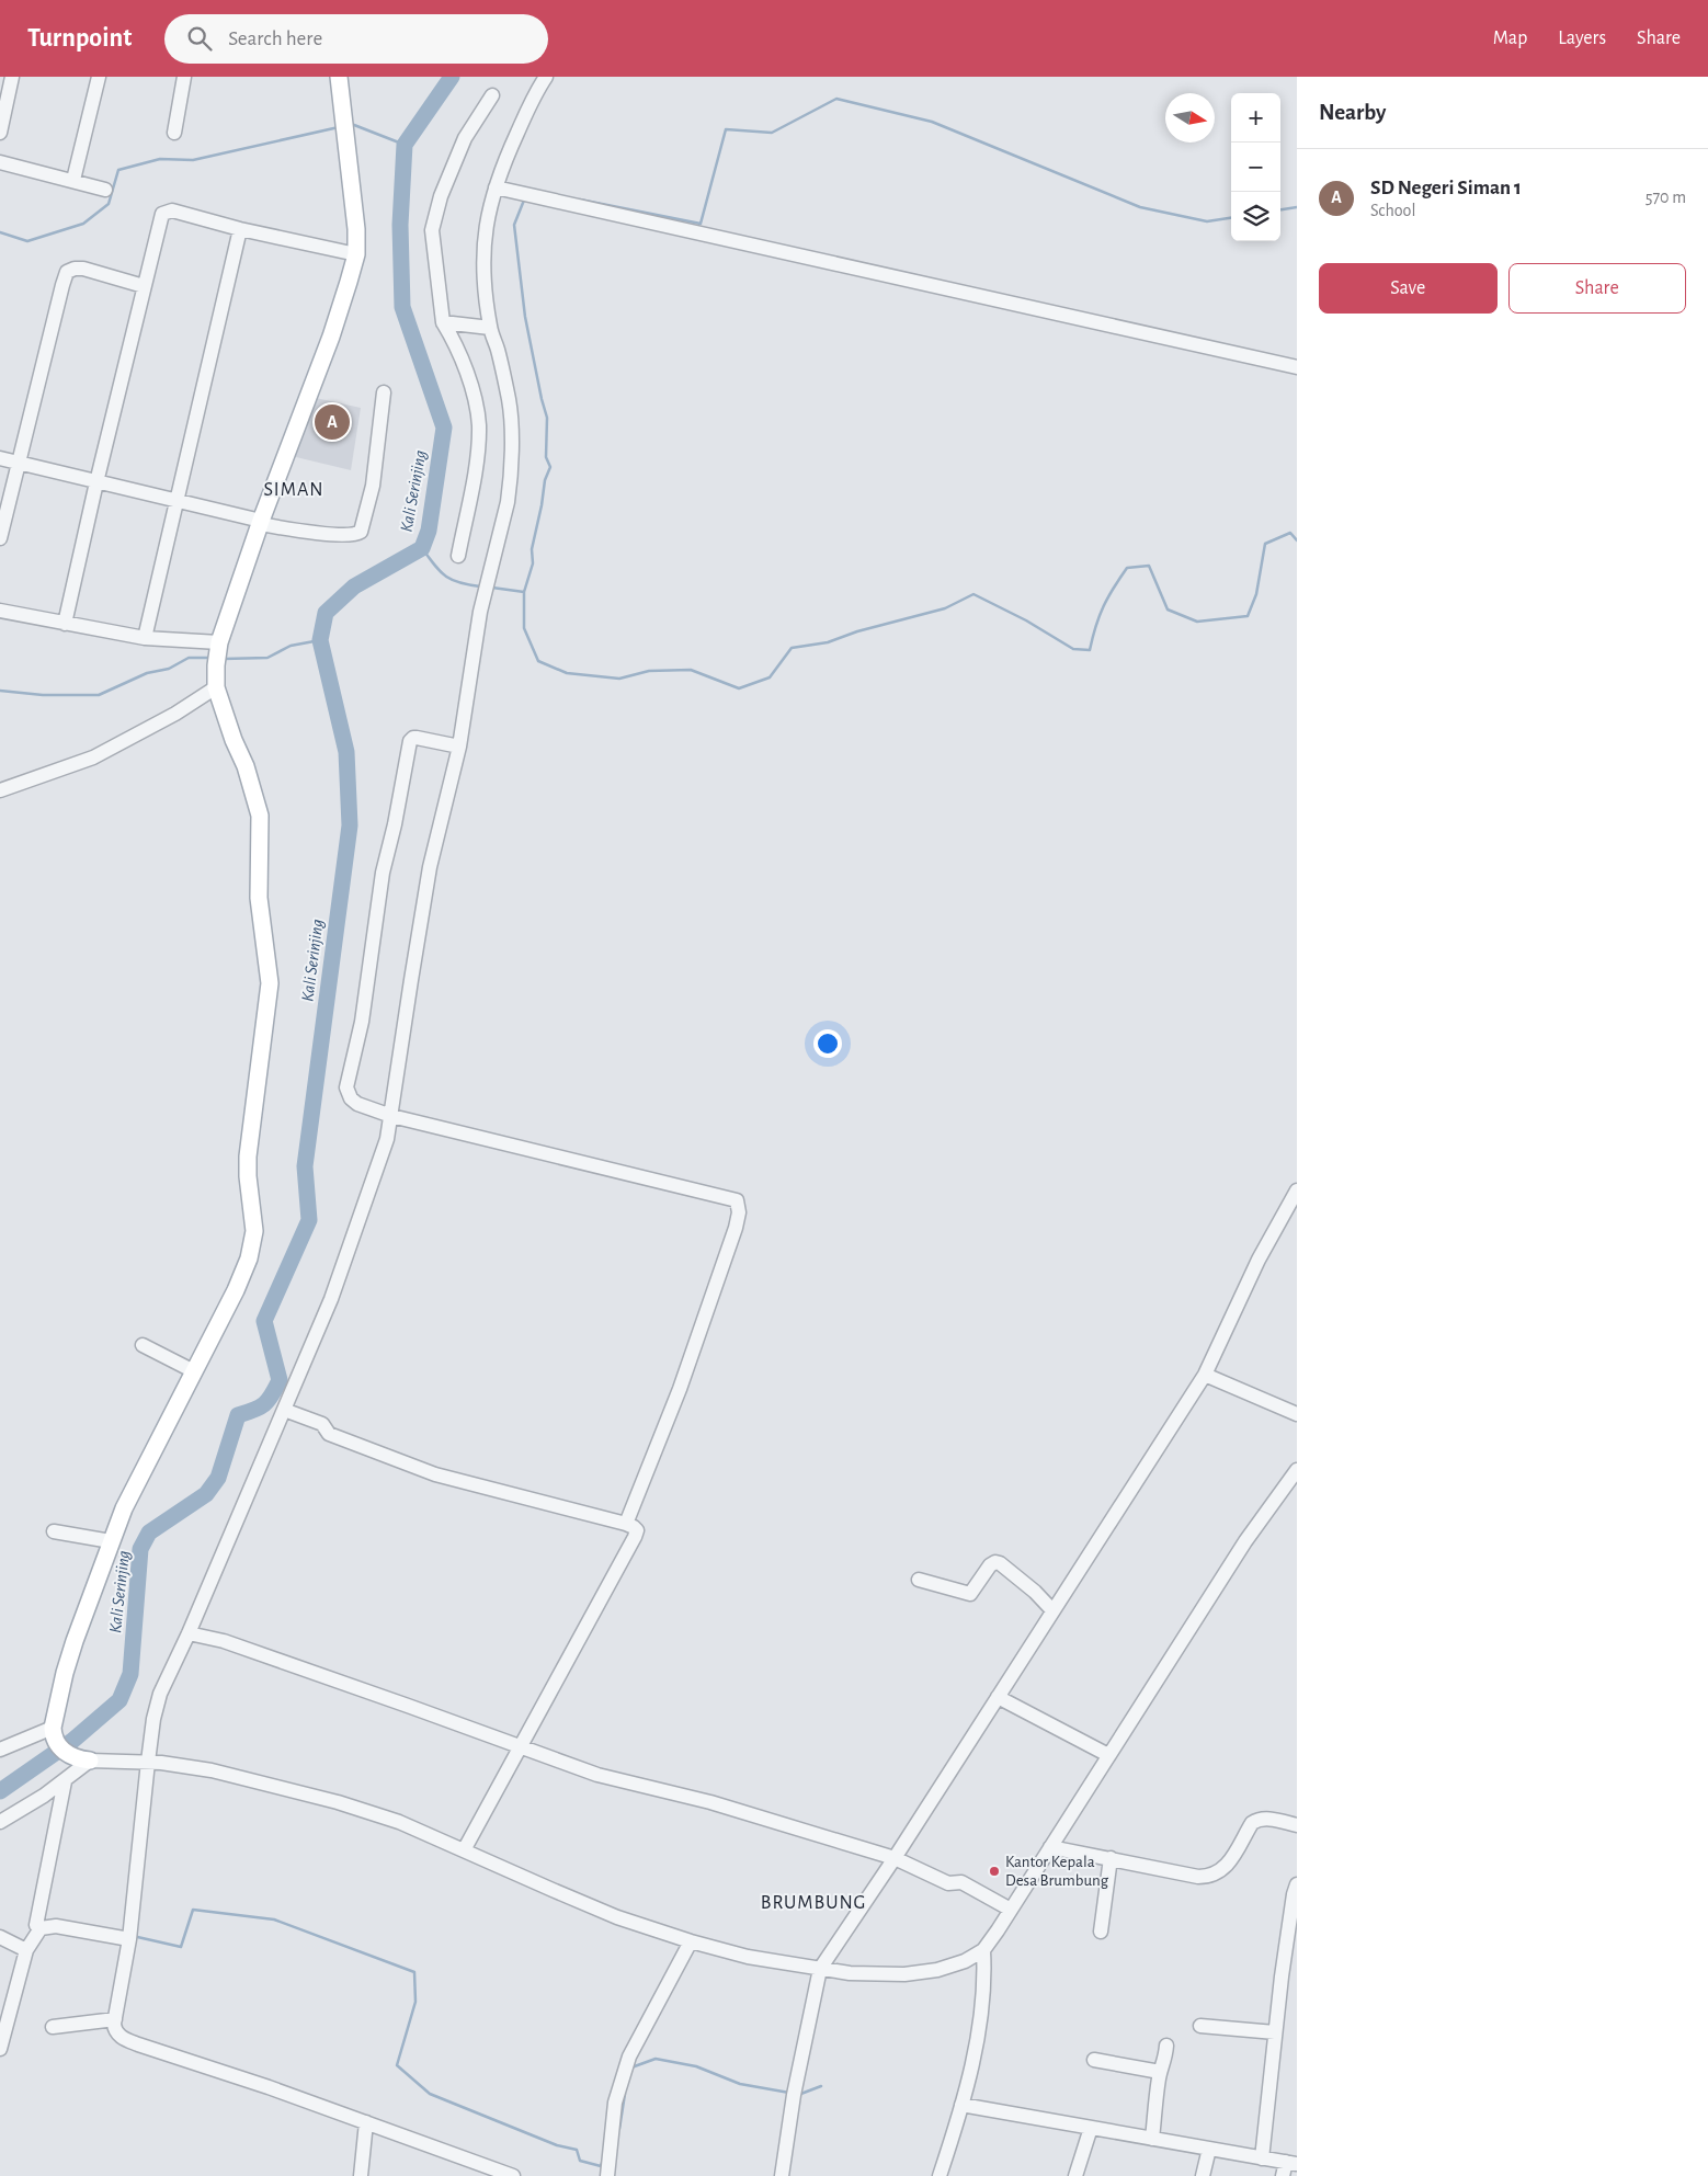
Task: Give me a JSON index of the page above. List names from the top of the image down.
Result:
{
  "districts": ["SIMAN", "BRUMBUNG"],
  "water": ["Kali Serinjing"],
  "places": ["Kantor Kepala Desa Brumbung"],
  "north": "right",
  "page": {
    "header": "Turnpoint",
    "search": "Search here",
    "nav": ["Map", "Layers", "Share"],
    "heading": "Nearby",
    "map_buttons": ["+", "−"],
    "list": [
      {
        "mark": "A",
        "name": "SD Negeri Siman 1",
        "note": "School",
        "value": "570 m"
      }
    ],
    "buttons": ["Save", "Share"],
    "pins": "A"
  }
}
